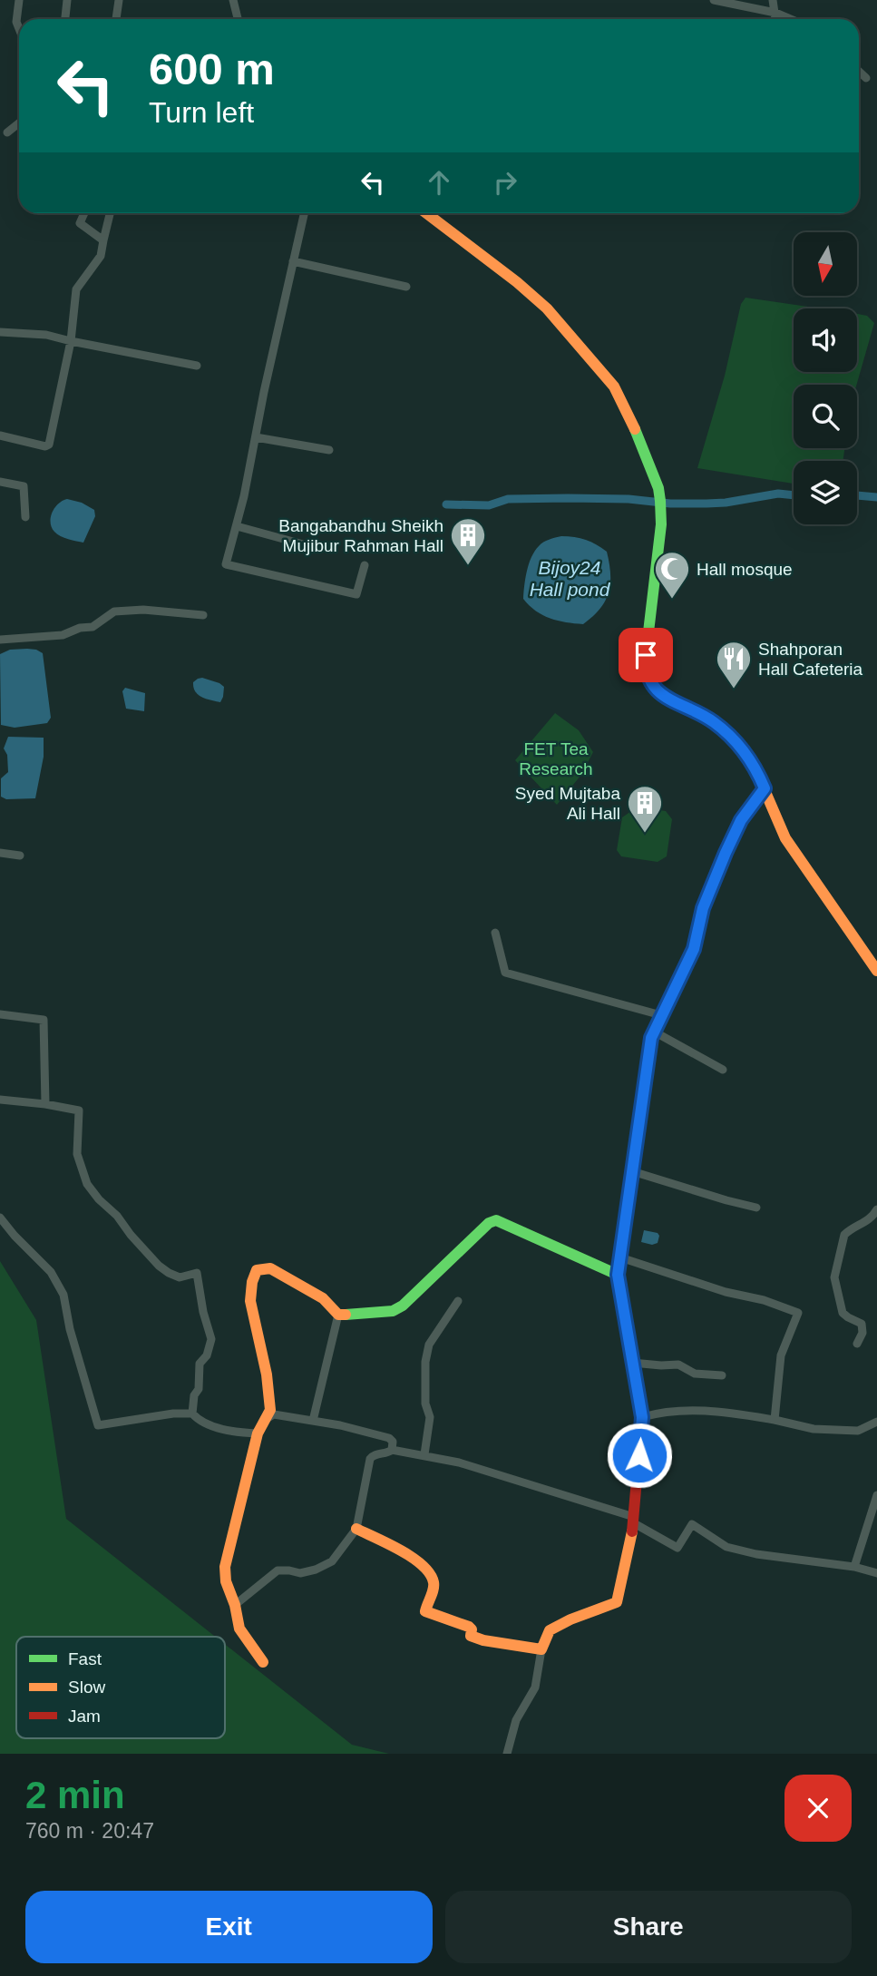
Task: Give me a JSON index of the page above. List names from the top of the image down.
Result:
{
  "water": ["Bijoy24 Hall pond"],
  "parks": ["FET Tea Research"],
  "places": {
    "building": ["Bangabandhu Sheikh Mujibur Rahman Hall", "Syed Mujtaba Ali Hall"],
    "mosque": ["Hall mosque"],
    "restaurant": ["Shahporan Hall Cafeteria"]
  },
  "legend": ["Fast", "Slow", "Jam"],
  "north": "bottom",
  "page": {
    "turn": ["600 m", "Turn left"],
    "heading": ["2 min", "760 m · 20:47"],
    "buttons": ["Exit", "Share"]
  }
}
